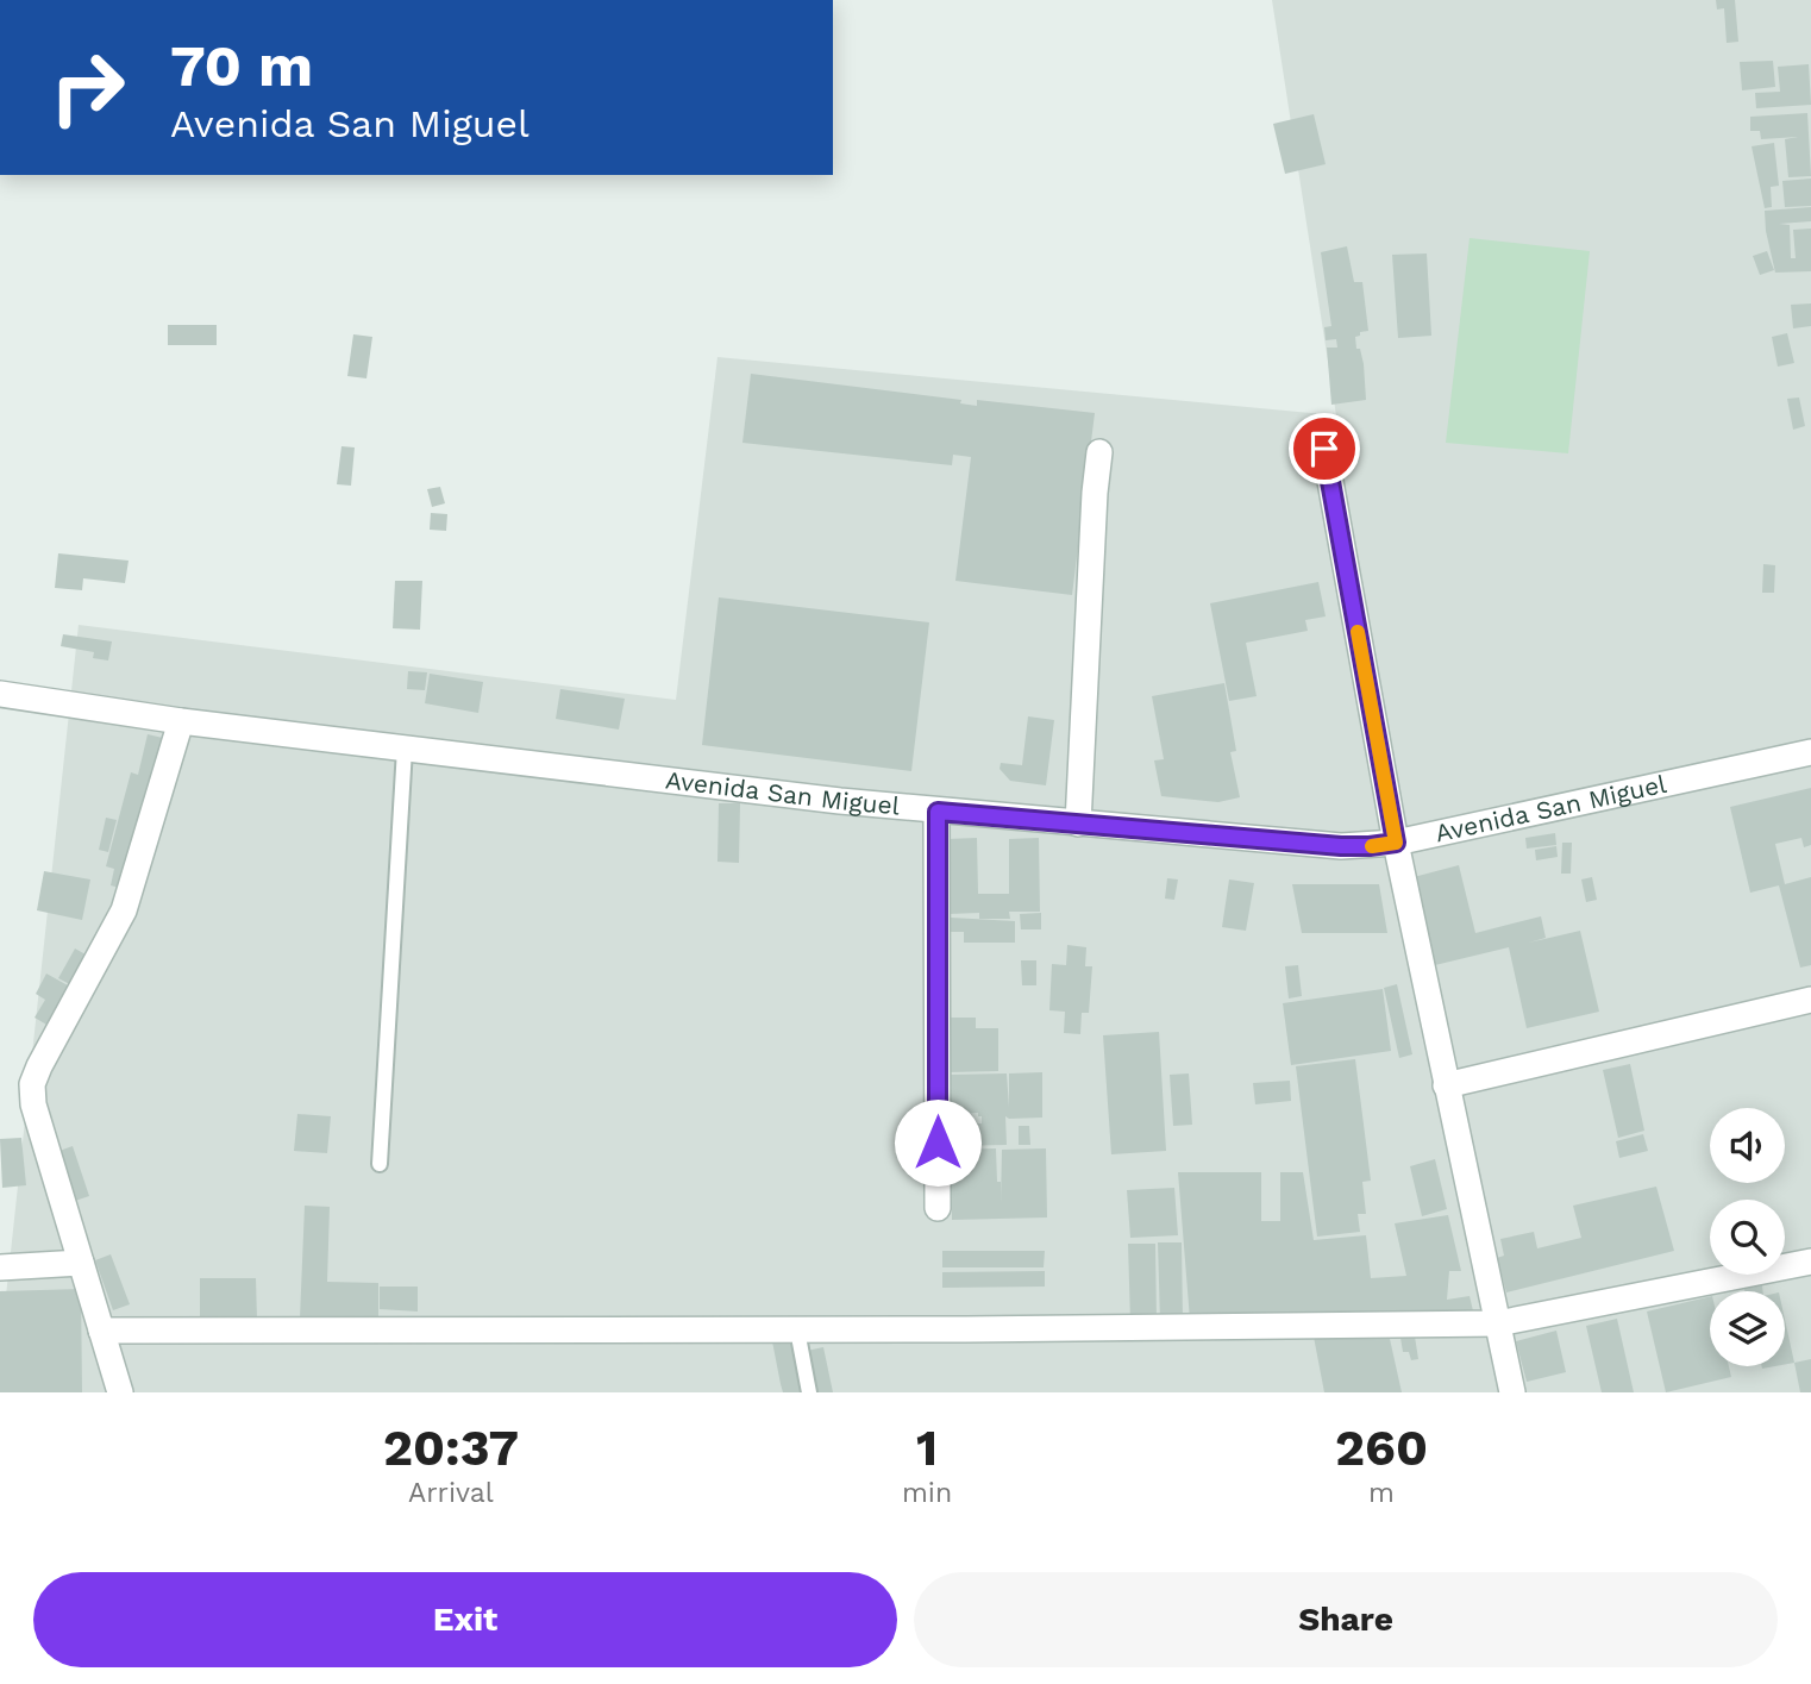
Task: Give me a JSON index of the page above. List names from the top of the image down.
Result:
{
  "streets": {
    "street": ["Avenida San Miguel"]
  },
  "page": {
    "turn": ["70 m", "Avenida San Miguel"],
    "eta": [
      "20:37",
      "Arrival",
      "1",
      "min",
      "260",
      "m"
    ],
    "buttons": ["Exit", "Share"]
  }
}
